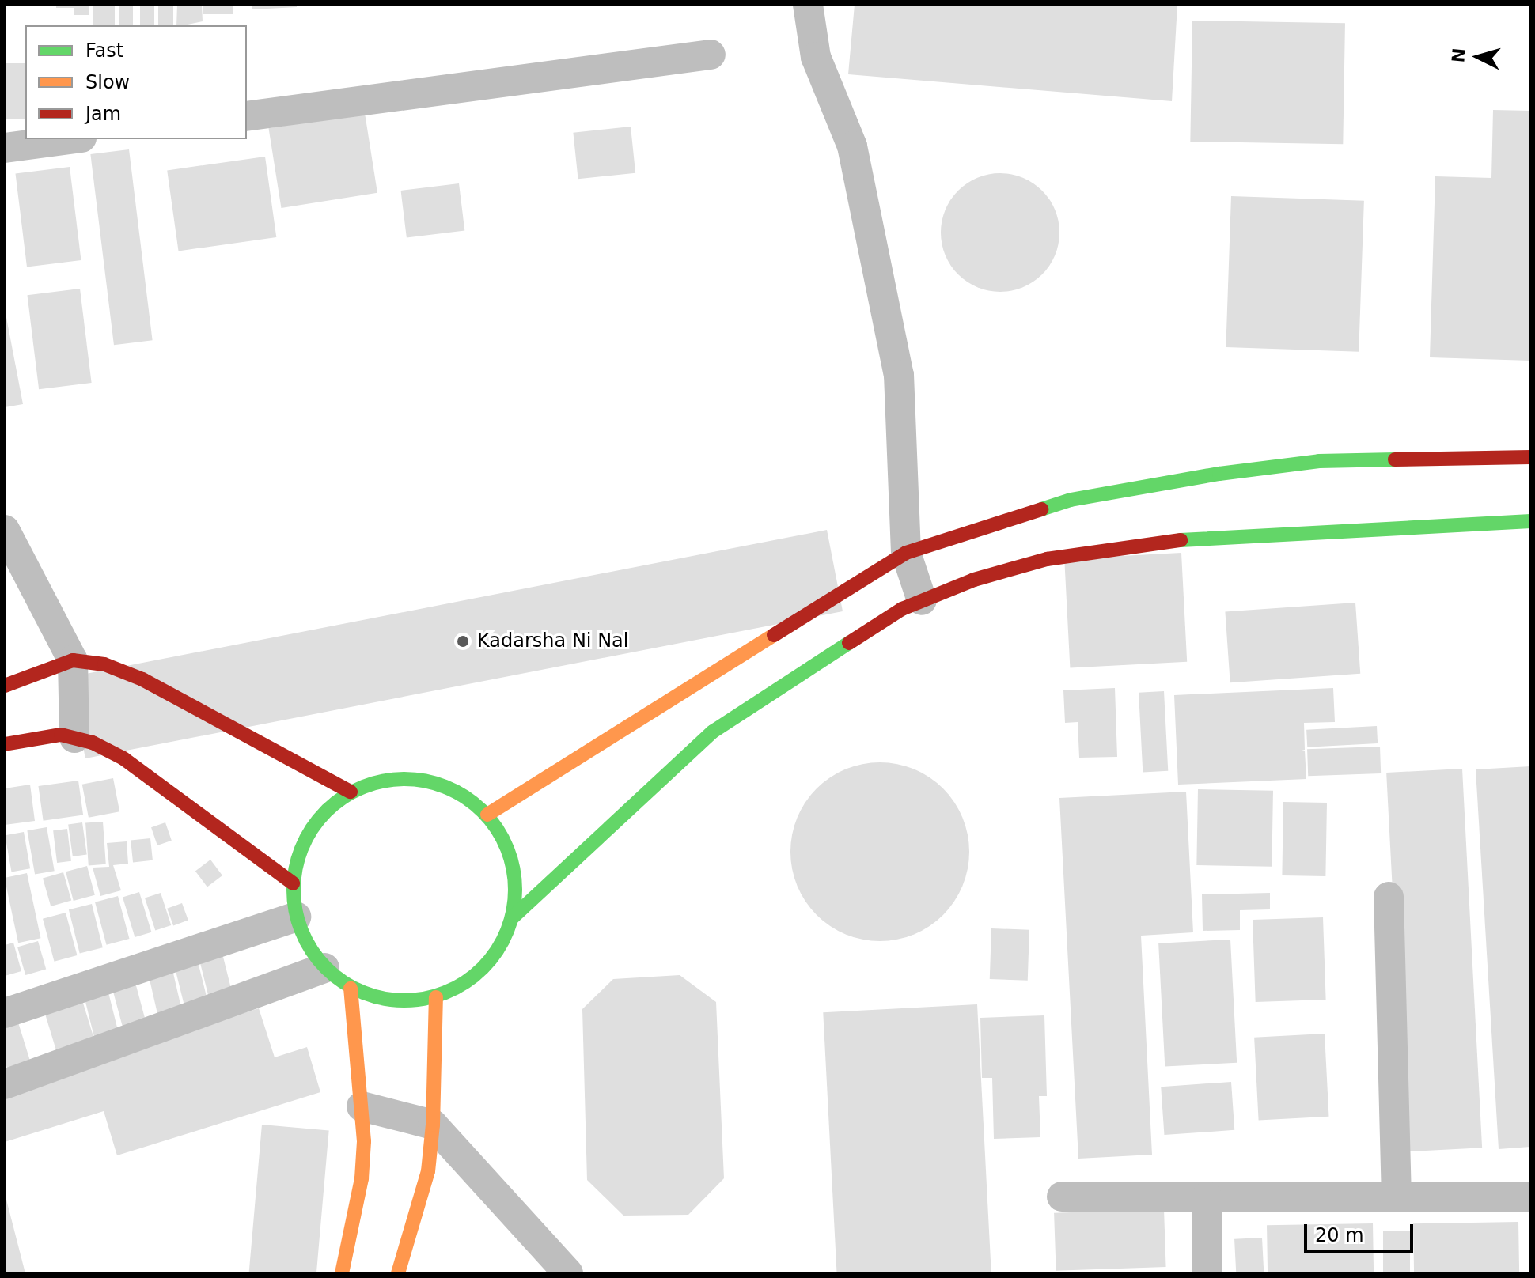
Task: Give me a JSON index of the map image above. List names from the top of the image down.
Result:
{
  "places": ["Kadarsha Ni Nal"],
  "legend": ["Fast", "Slow", "Jam"],
  "scale_bar": "20 m",
  "north": "left"
}
